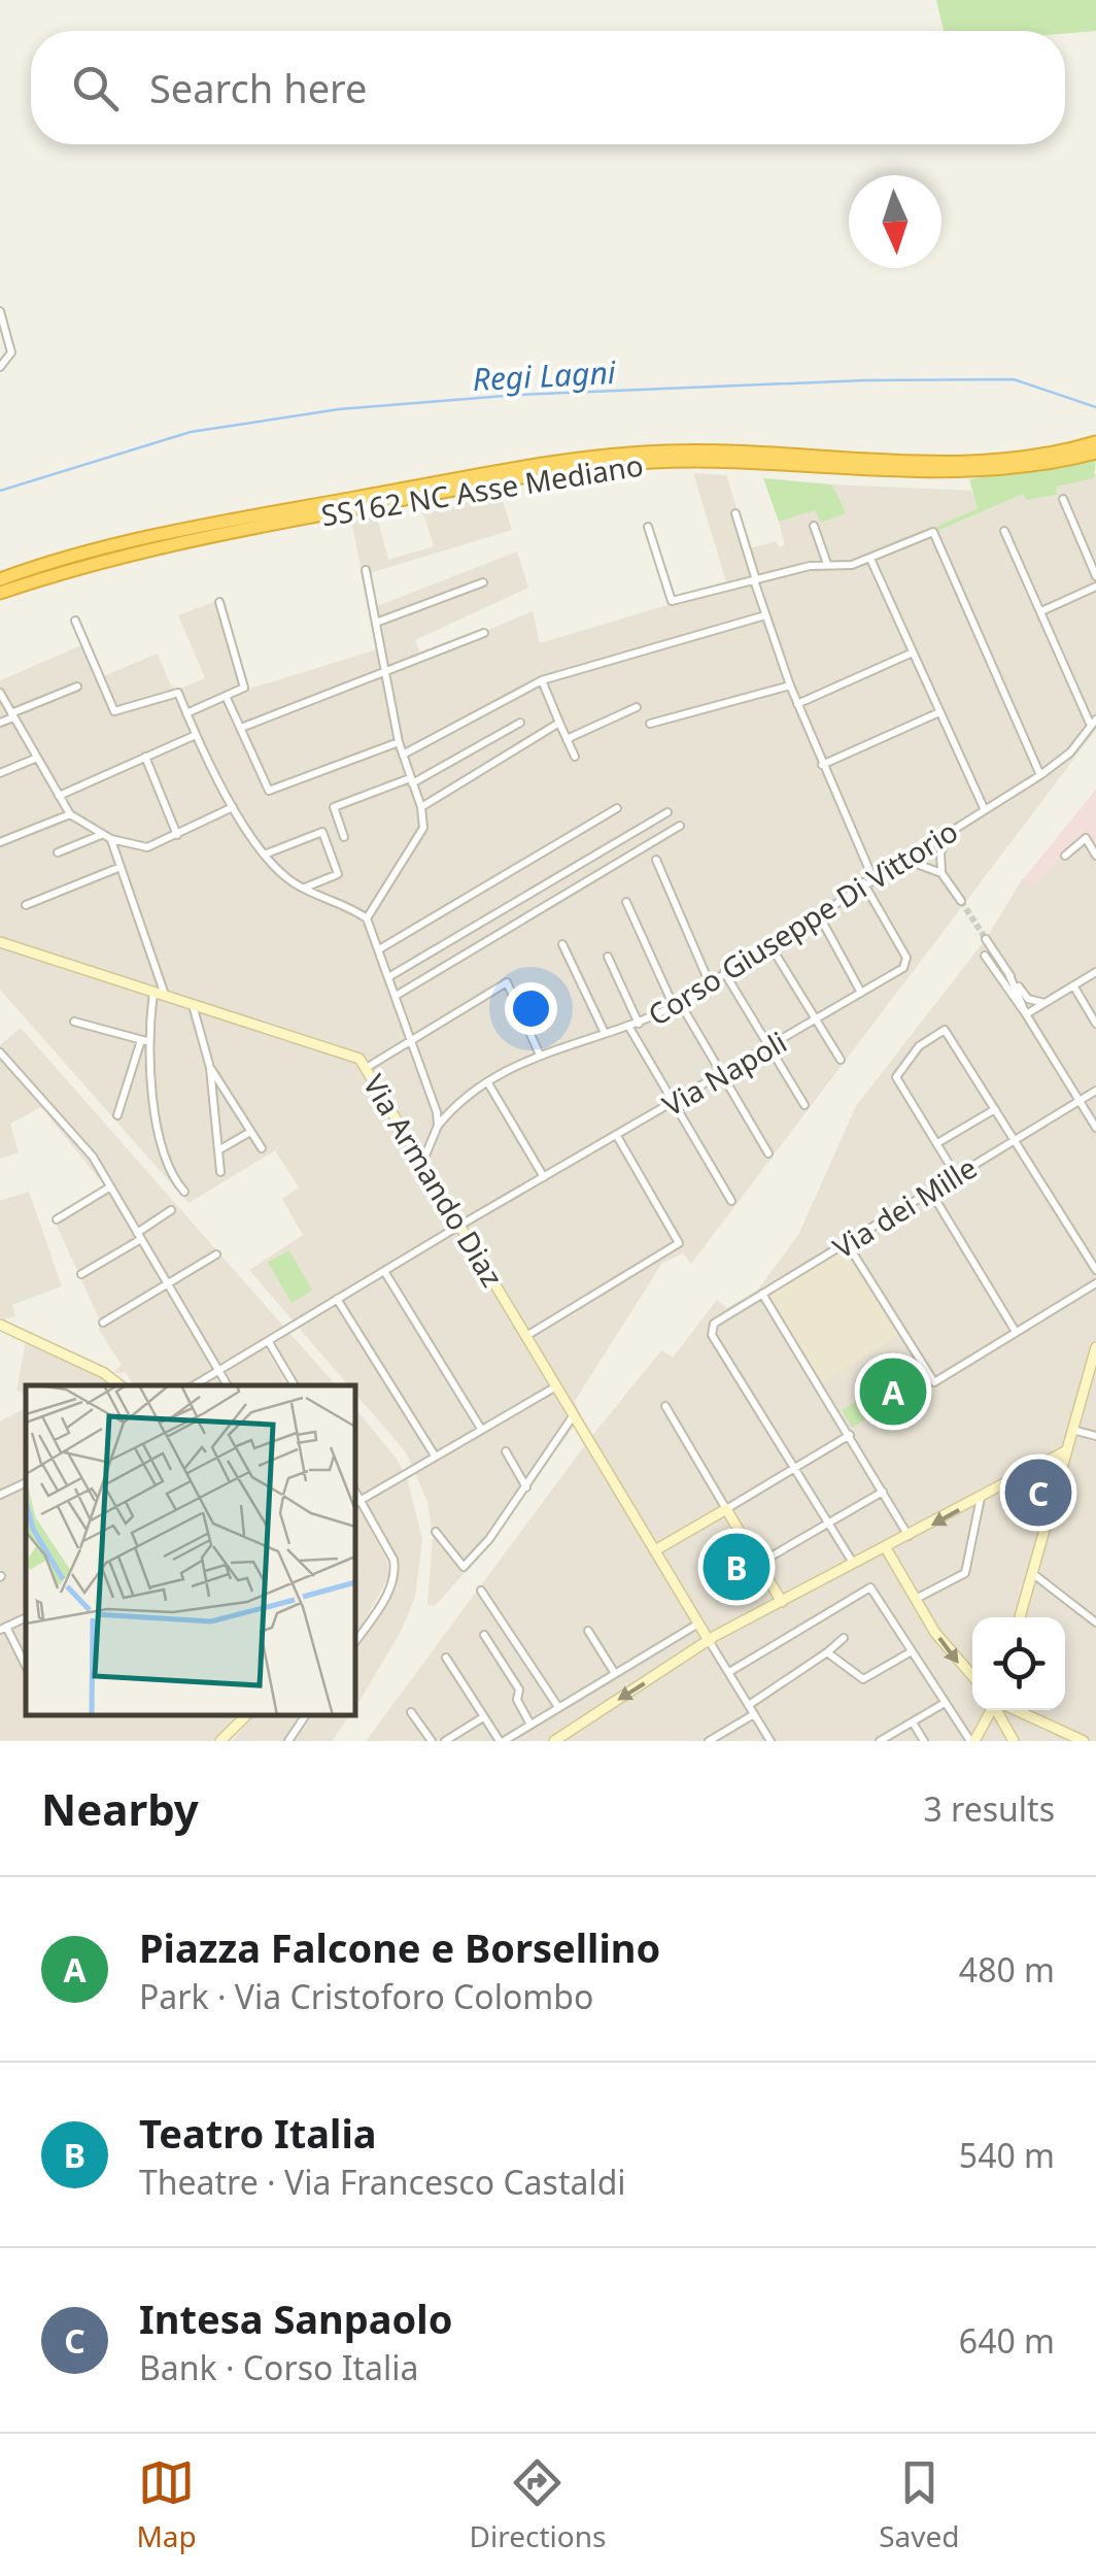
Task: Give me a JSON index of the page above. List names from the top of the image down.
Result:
{
  "streets": {
    "highway": ["SS162 NC Asse Mediano"],
    "main road": ["Via Armando Diaz"],
    "street": ["Corso Giuseppe Di Vittorio", "Via Napoli", "Via dei Mille"]
  },
  "crossings": [
    ["Corso Giuseppe Di Vittorio", "Via Napoli"],
    ["Via Napoli", "Via Armando Diaz"]
  ],
  "water": ["Regi Lagni"],
  "north": "bottom",
  "page": {
    "search": "Search here",
    "pins": ["A", "C", "B"],
    "heading": ["Nearby", "3 results"],
    "list": [
      {
        "mark": "A",
        "name": "Piazza Falcone e Borsellino",
        "note": "Park · Via Cristoforo Colombo",
        "value": "480 m"
      },
      {
        "mark": "B",
        "name": "Teatro Italia",
        "note": "Theatre · Via Francesco Castaldi",
        "value": "540 m"
      },
      {
        "mark": "C",
        "name": "Intesa Sanpaolo",
        "note": "Bank · Corso Italia",
        "value": "640 m"
      }
    ],
    "nav": ["Map", "Directions", "Saved"]
  }
}
